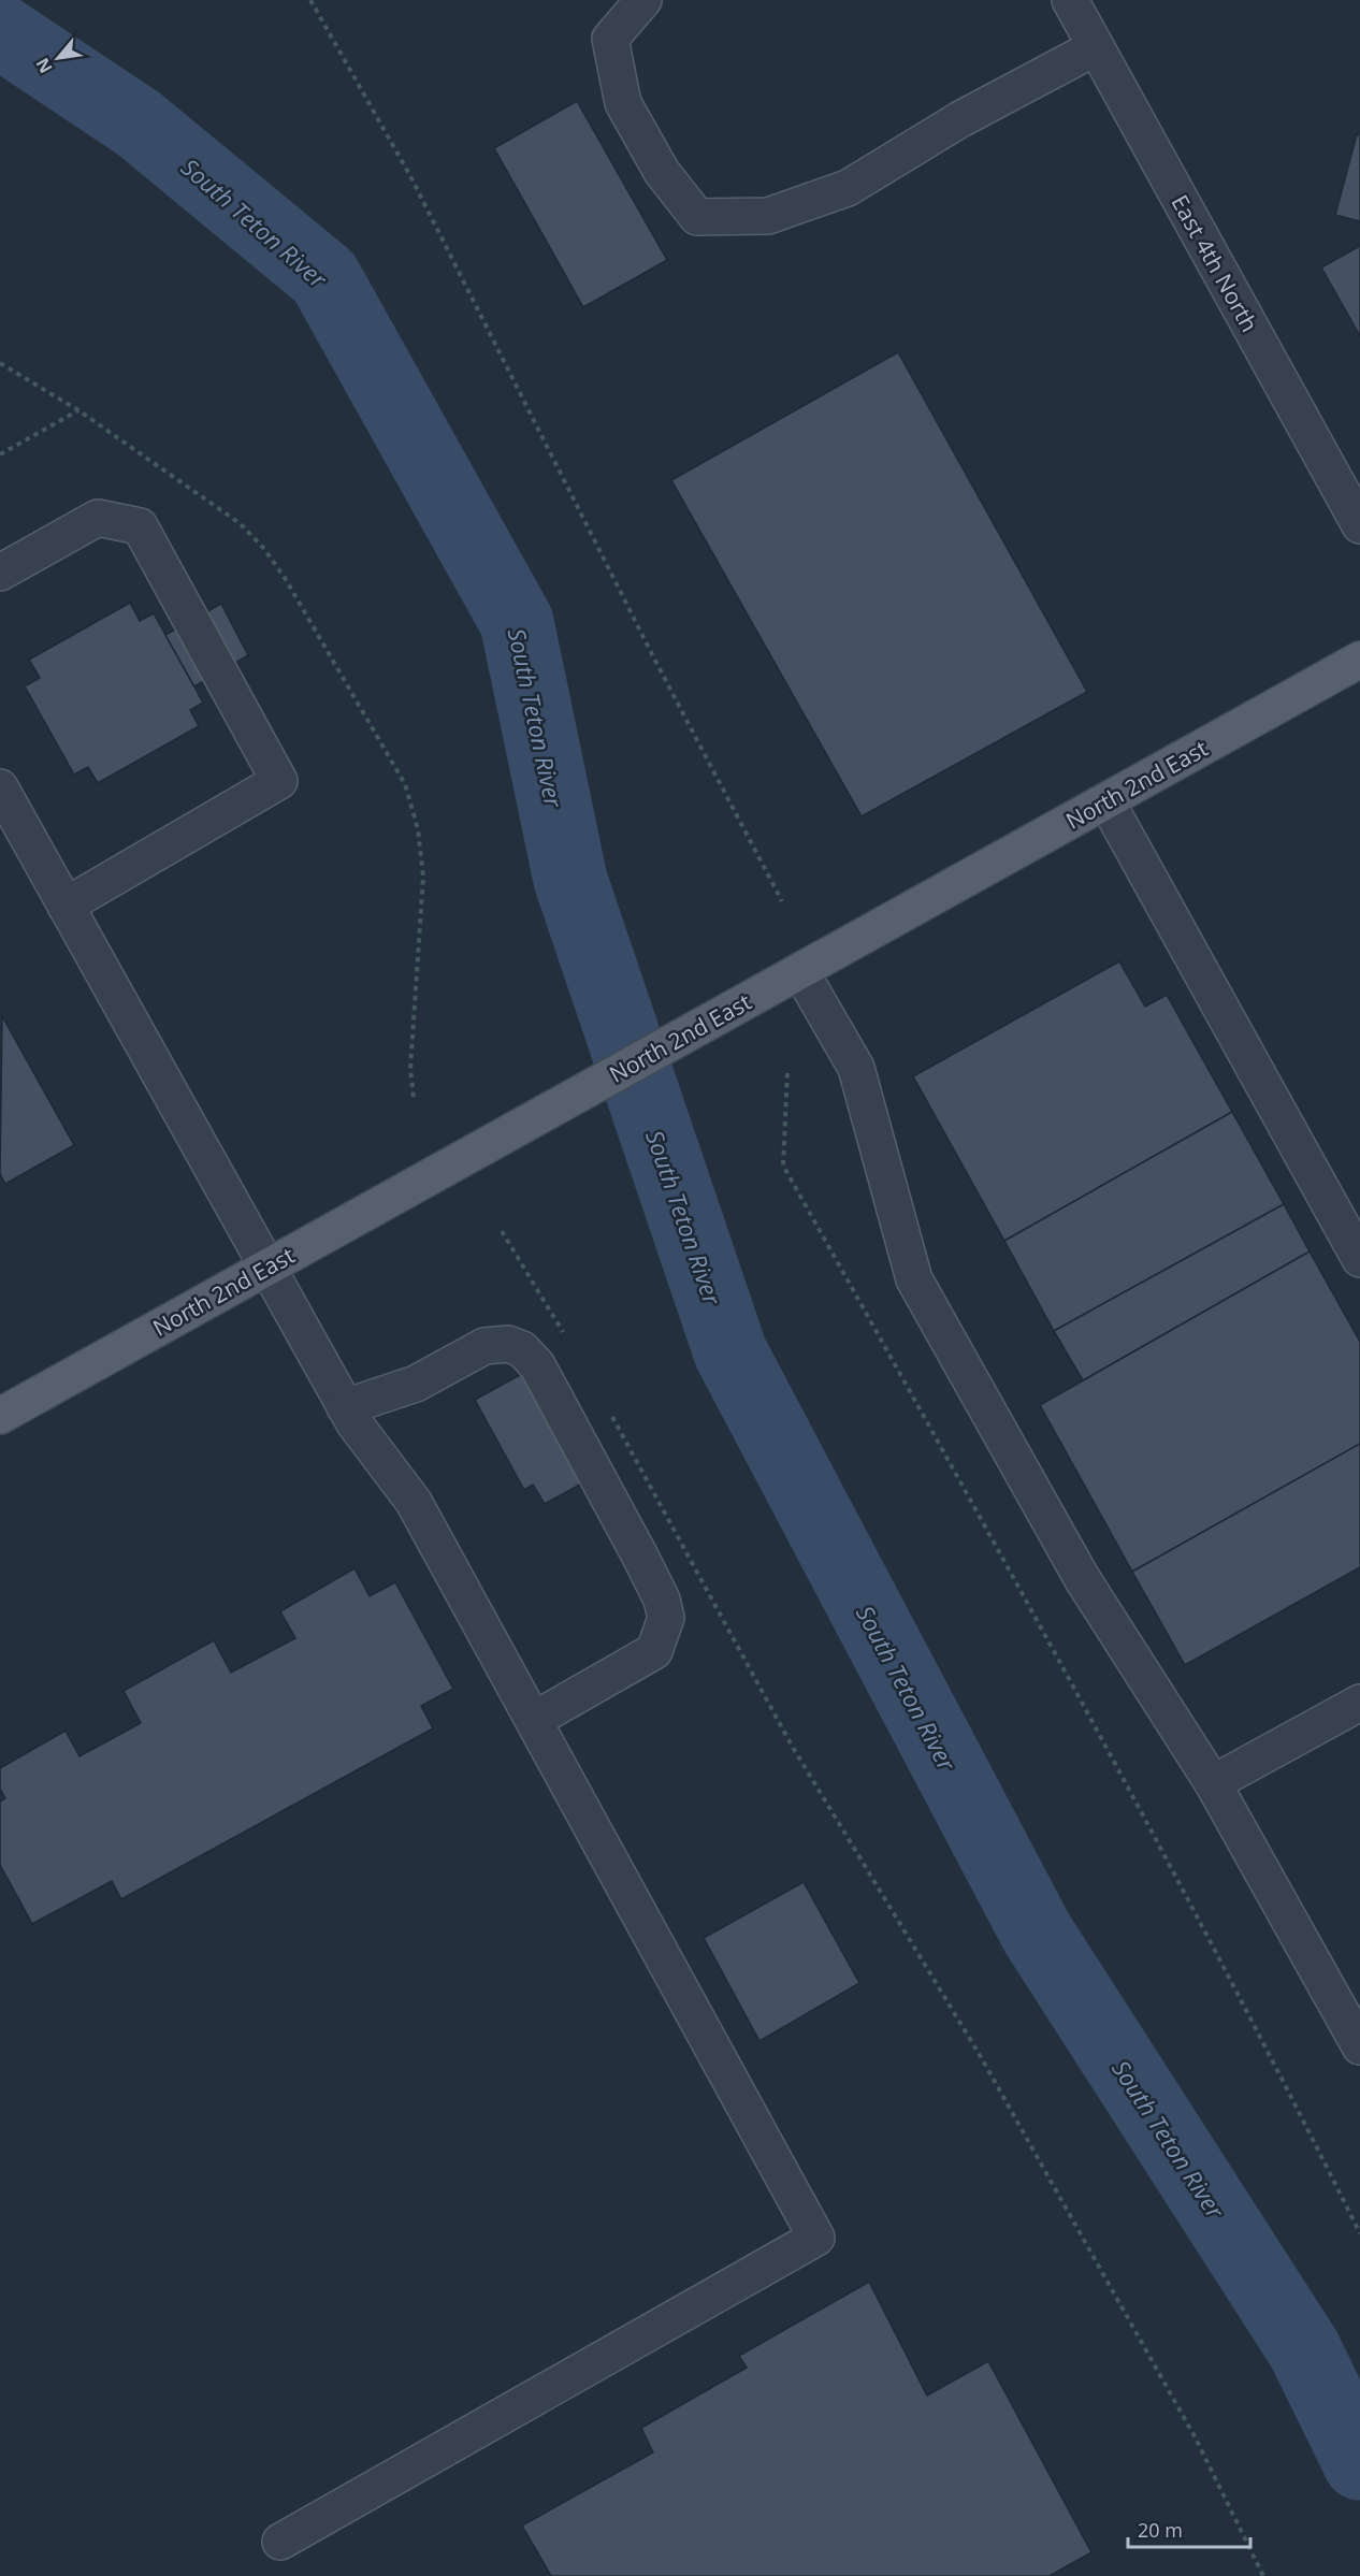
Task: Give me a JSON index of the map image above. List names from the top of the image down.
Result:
{
  "streets": {
    "main road": ["North 2nd East"],
    "street": ["East 4th North"]
  },
  "water": ["South Teton River"],
  "scale_bar": "20 m",
  "north": "bottom left"
}
